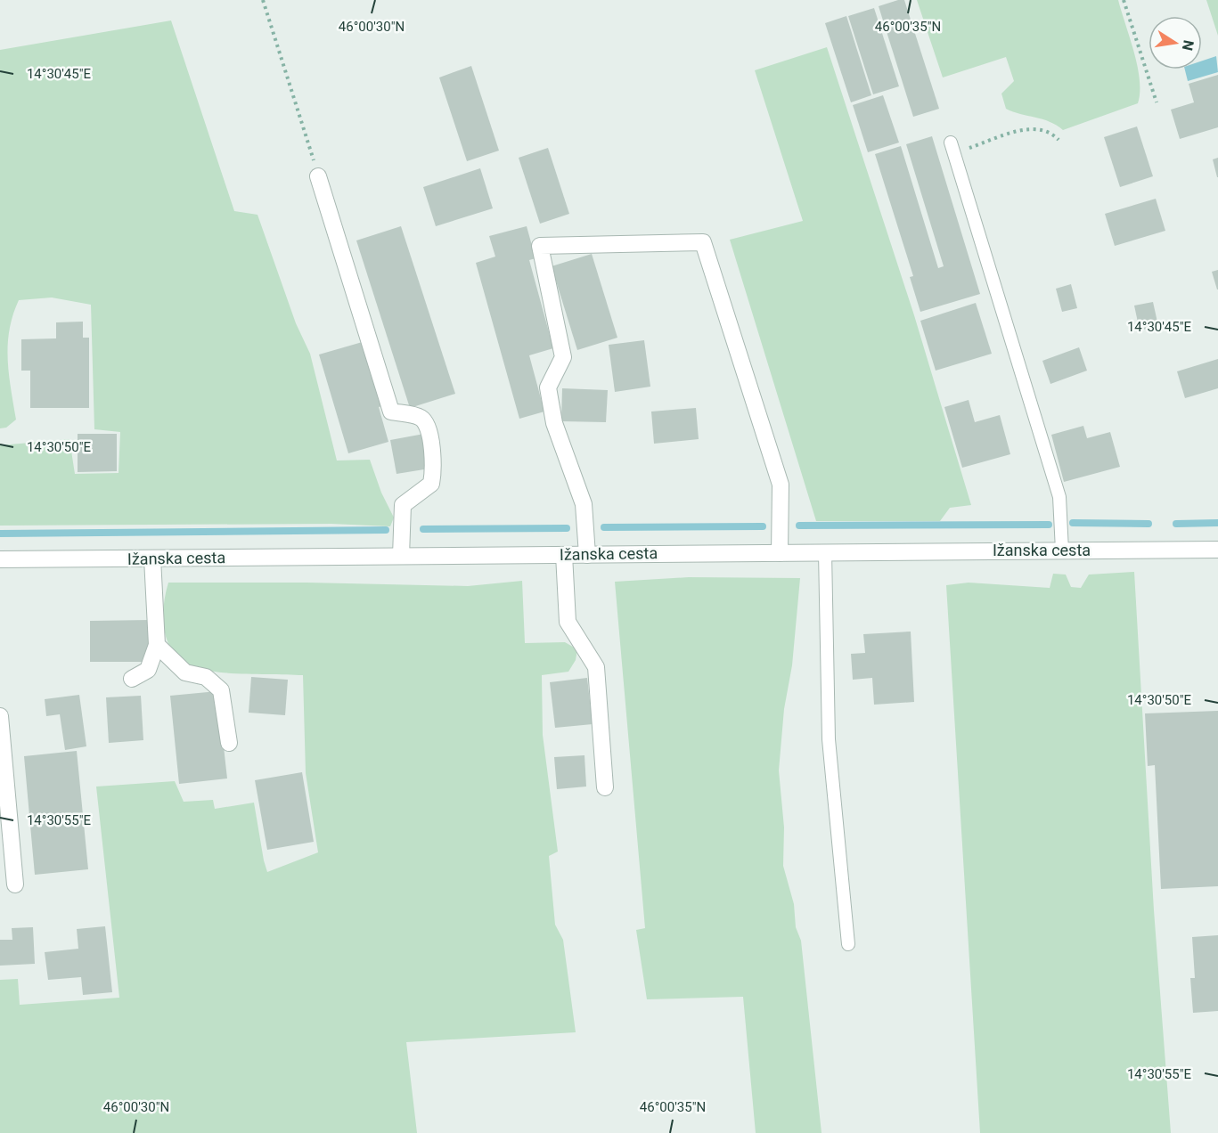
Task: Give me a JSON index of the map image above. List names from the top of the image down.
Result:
{
  "streets": {
    "street": ["Ižanska cesta"]
  },
  "north": "right",
  "coordinates": [
    "46°00'30\"N",
    "46°00'35\"N",
    "14°30'45\"E",
    "14°30'50\"E",
    "14°30'55\"E"
  ]
}
